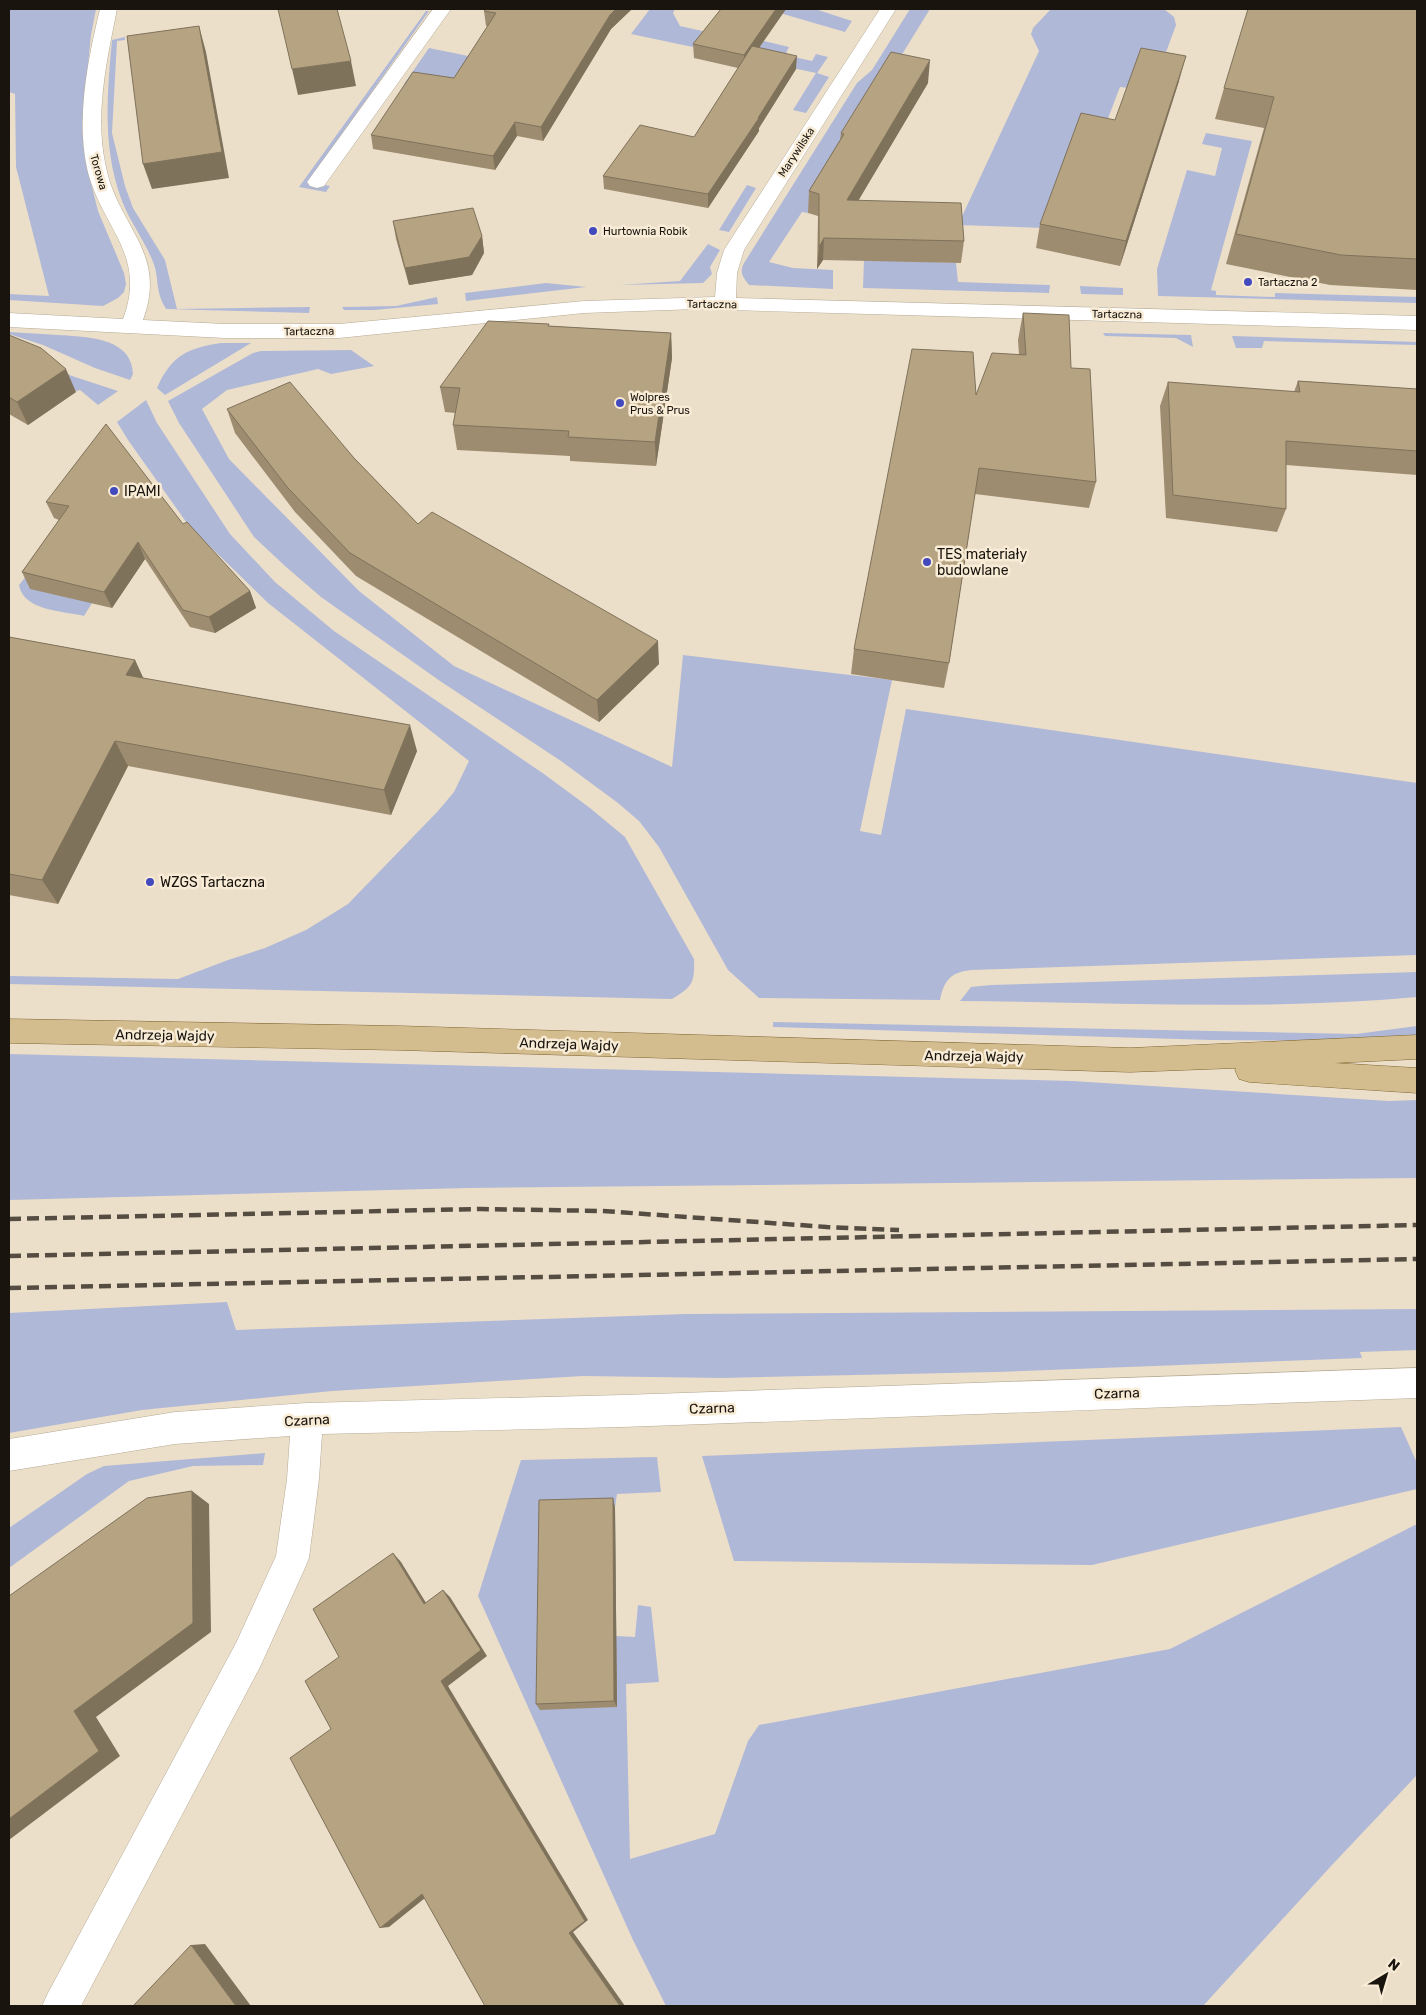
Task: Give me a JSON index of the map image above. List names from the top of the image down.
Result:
{
  "streets": {
    "main road": ["Andrzeja Wajdy"],
    "street": [
      "Marywilska",
      "Torowa",
      "Tartaczna",
      "Czarna"
    ]
  },
  "crossings": [
    ["Marywilska", "Tartaczna"],
    ["Torowa", "Tartaczna"]
  ],
  "places": [
    "Hurtownia Robik",
    "Tartaczna 2",
    "Wolpres Prus & Prus",
    "IPAMI",
    "TES materiały budowlane",
    "WZGS Tartaczna"
  ],
  "north": "top right"
}
